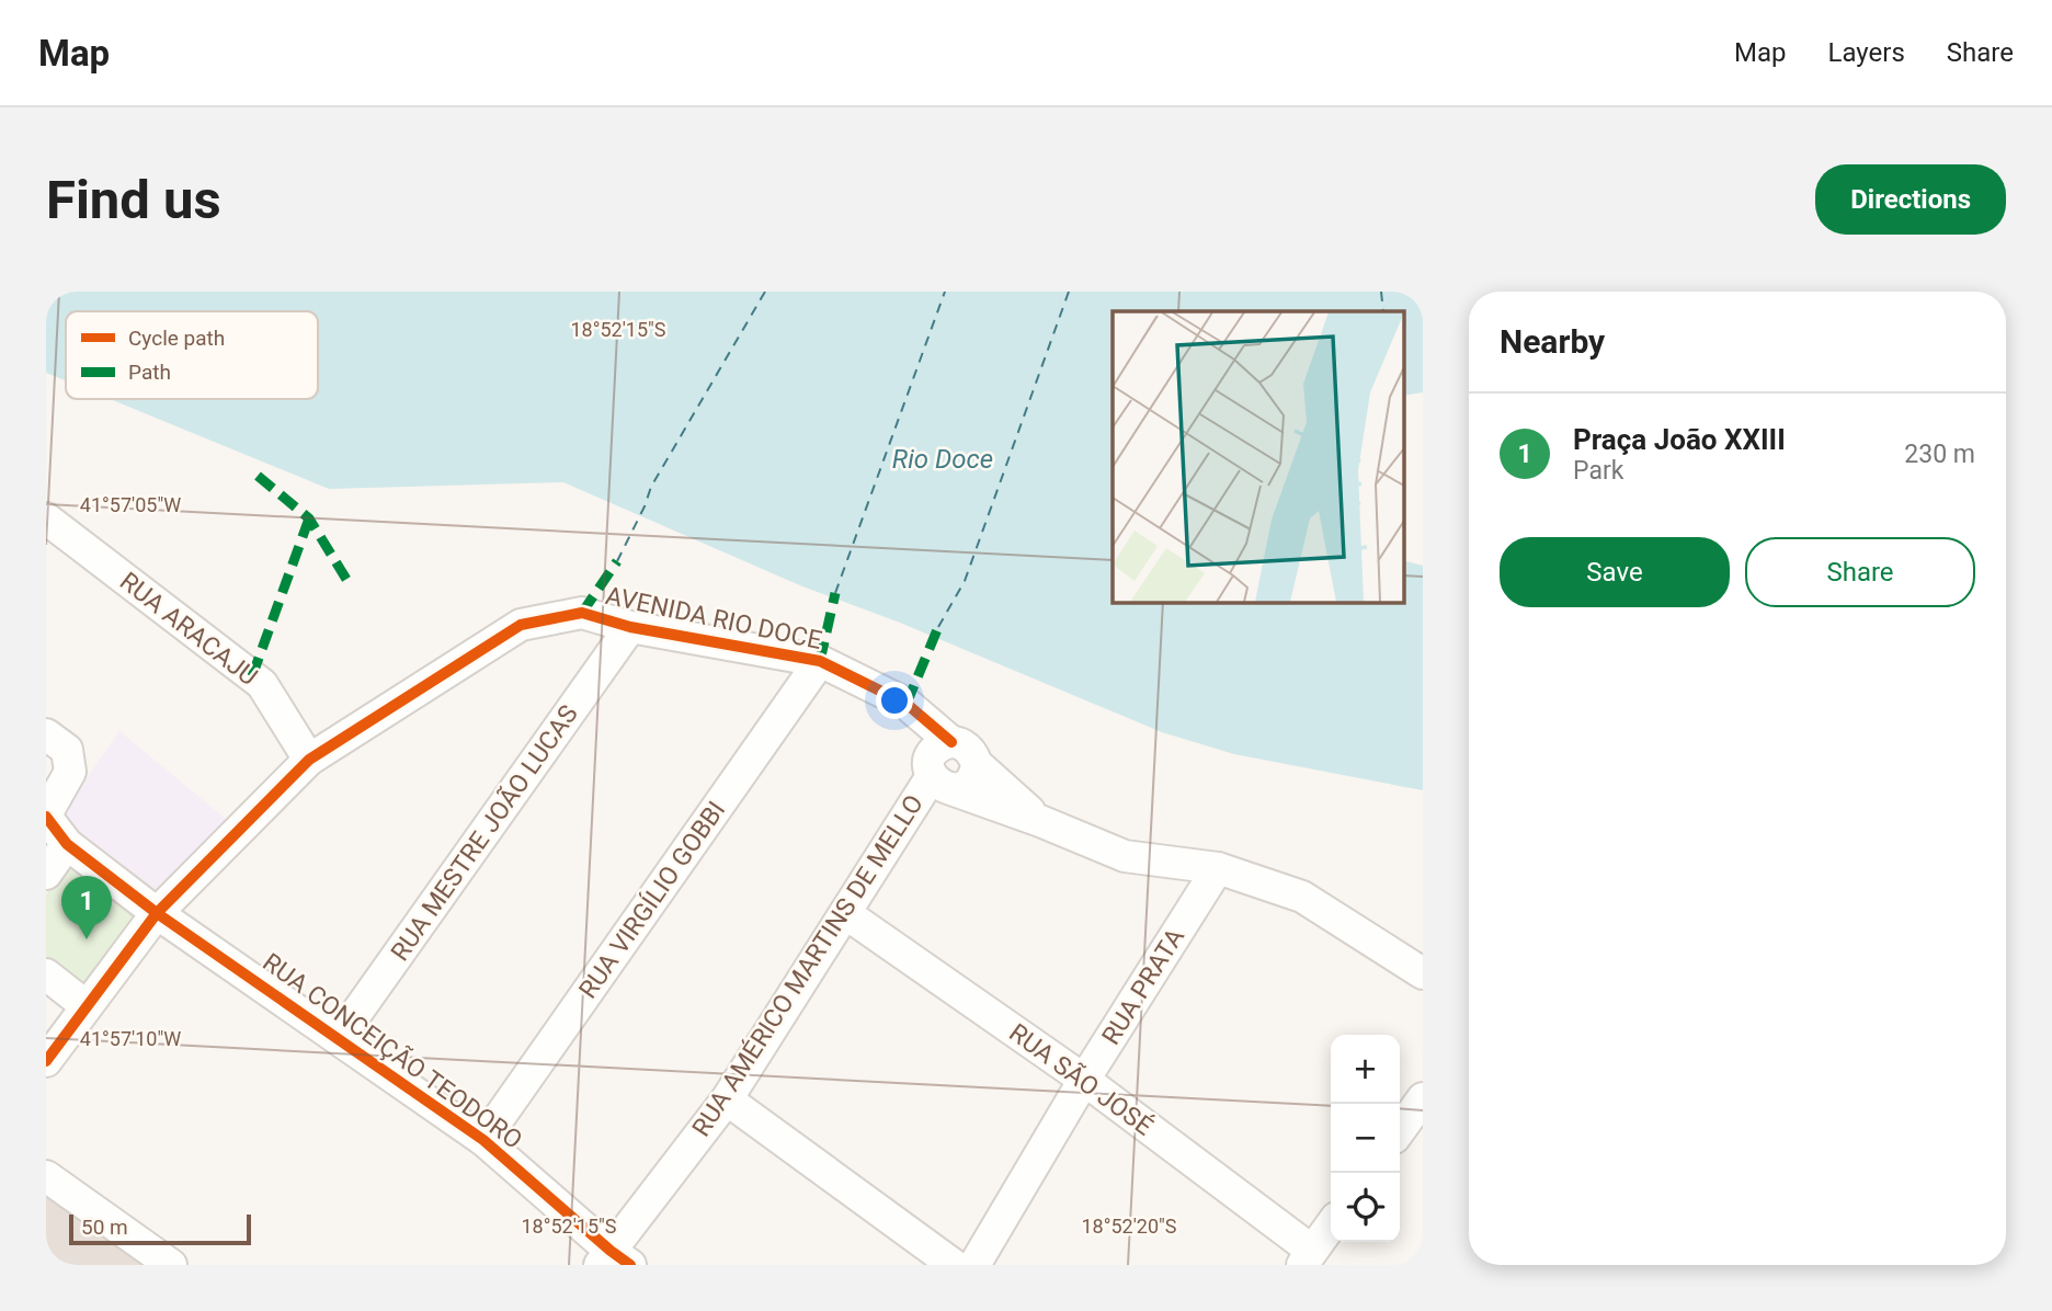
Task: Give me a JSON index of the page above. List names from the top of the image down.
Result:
{
  "streets": {
    "street": [
      "AVENIDA RIO DOCE",
      "RUA ARACAJU",
      "RUA MESTRE JOÃO LUCAS",
      "RUA VIRGÍLIO GOBBI",
      "RUA AMÉRICO MARTINS DE MELLO",
      "RUA PRATA",
      "RUA CONCEIÇÃO TEODORO",
      "RUA SÃO JOSÉ"
    ]
  },
  "crossings": [
    ["AVENIDA RIO DOCE", "RUA ARACAJU"],
    ["AVENIDA RIO DOCE", "RUA MESTRE JOÃO LUCAS"],
    ["AVENIDA RIO DOCE", "RUA VIRGÍLIO GOBBI"],
    ["AVENIDA RIO DOCE", "RUA AMÉRICO MARTINS DE MELLO"],
    ["AVENIDA RIO DOCE", "RUA PRATA"],
    ["RUA MESTRE JOÃO LUCAS", "RUA CONCEIÇÃO TEODORO"],
    ["RUA VIRGÍLIO GOBBI", "RUA CONCEIÇÃO TEODORO"],
    ["RUA AMÉRICO MARTINS DE MELLO", "RUA CONCEIÇÃO TEODORO"],
    ["RUA AMÉRICO MARTINS DE MELLO", "RUA SÃO JOSÉ"],
    ["RUA PRATA", "RUA SÃO JOSÉ"]
  ],
  "water": ["Rio Doce"],
  "legend": ["Cycle path", "Path"],
  "scale_bar": "50 m",
  "page": {
    "header": "Map",
    "nav": ["Map", "Layers", "Share"],
    "buttons": [
      "Directions",
      ["Save", "Share"]
    ],
    "title": "Find us",
    "heading": "Nearby",
    "list": [
      {
        "mark": "1",
        "name": "Praça João XXIII",
        "note": "Park",
        "value": "230 m"
      }
    ],
    "pins": "1",
    "map_buttons": ["+", "−"],
    "scale": "50 m"
  },
  "coordinates": [
    "18°52'15\"S",
    "41°57'05\"W",
    "41°57'10\"W",
    "18°52'20\"S"
  ]
}
